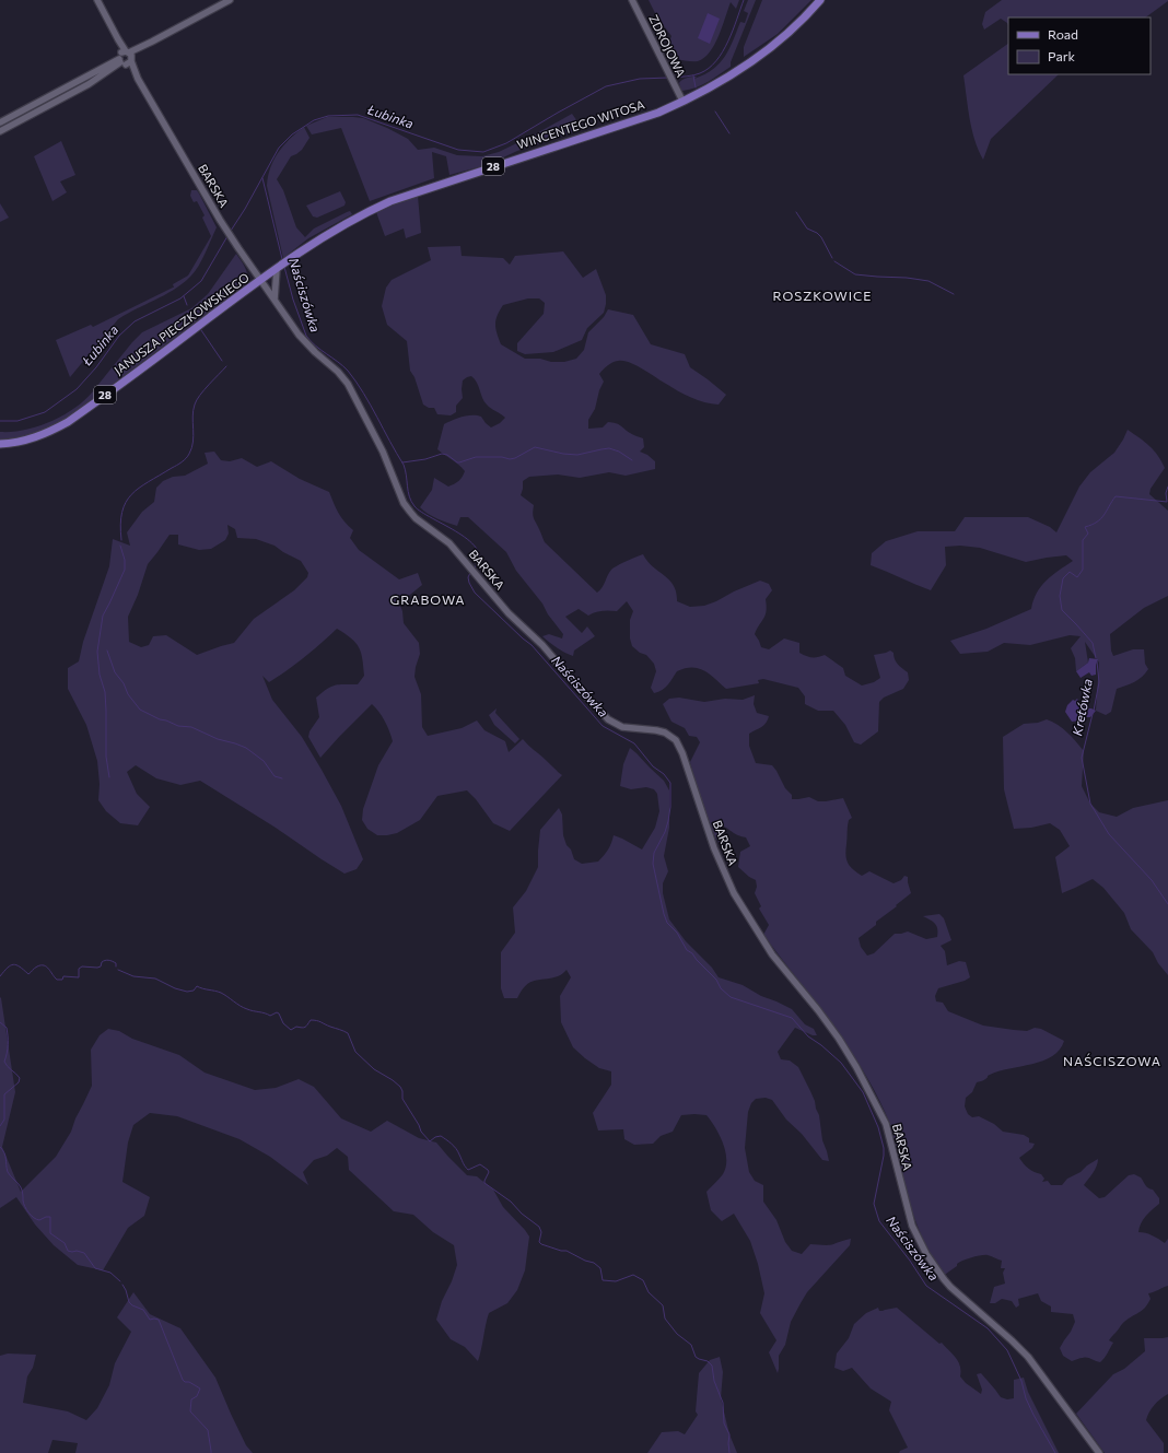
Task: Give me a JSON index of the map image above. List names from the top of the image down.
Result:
{
  "streets": {
    "main road": ["WINCENTEGO WITOSA", "28", "JANUSZA PIECZKOWSKIEGO"],
    "street": ["ZDROJOWA", "BARSKA"]
  },
  "crossings": [
    ["ZDROJOWA", "WINCENTEGO WITOSA"],
    ["WINCENTEGO WITOSA", "BARSKA"],
    ["WINCENTEGO WITOSA", "JANUSZA PIECZKOWSKIEGO"],
    ["BARSKA", "JANUSZA PIECZKOWSKIEGO"]
  ],
  "districts": ["ROSZKOWICE", "GRABOWA", "NAŚCISZOWA"],
  "water": ["Łubinka", "Naściszówka", "Kretówka"],
  "legend": ["Road", "Park"]
}
